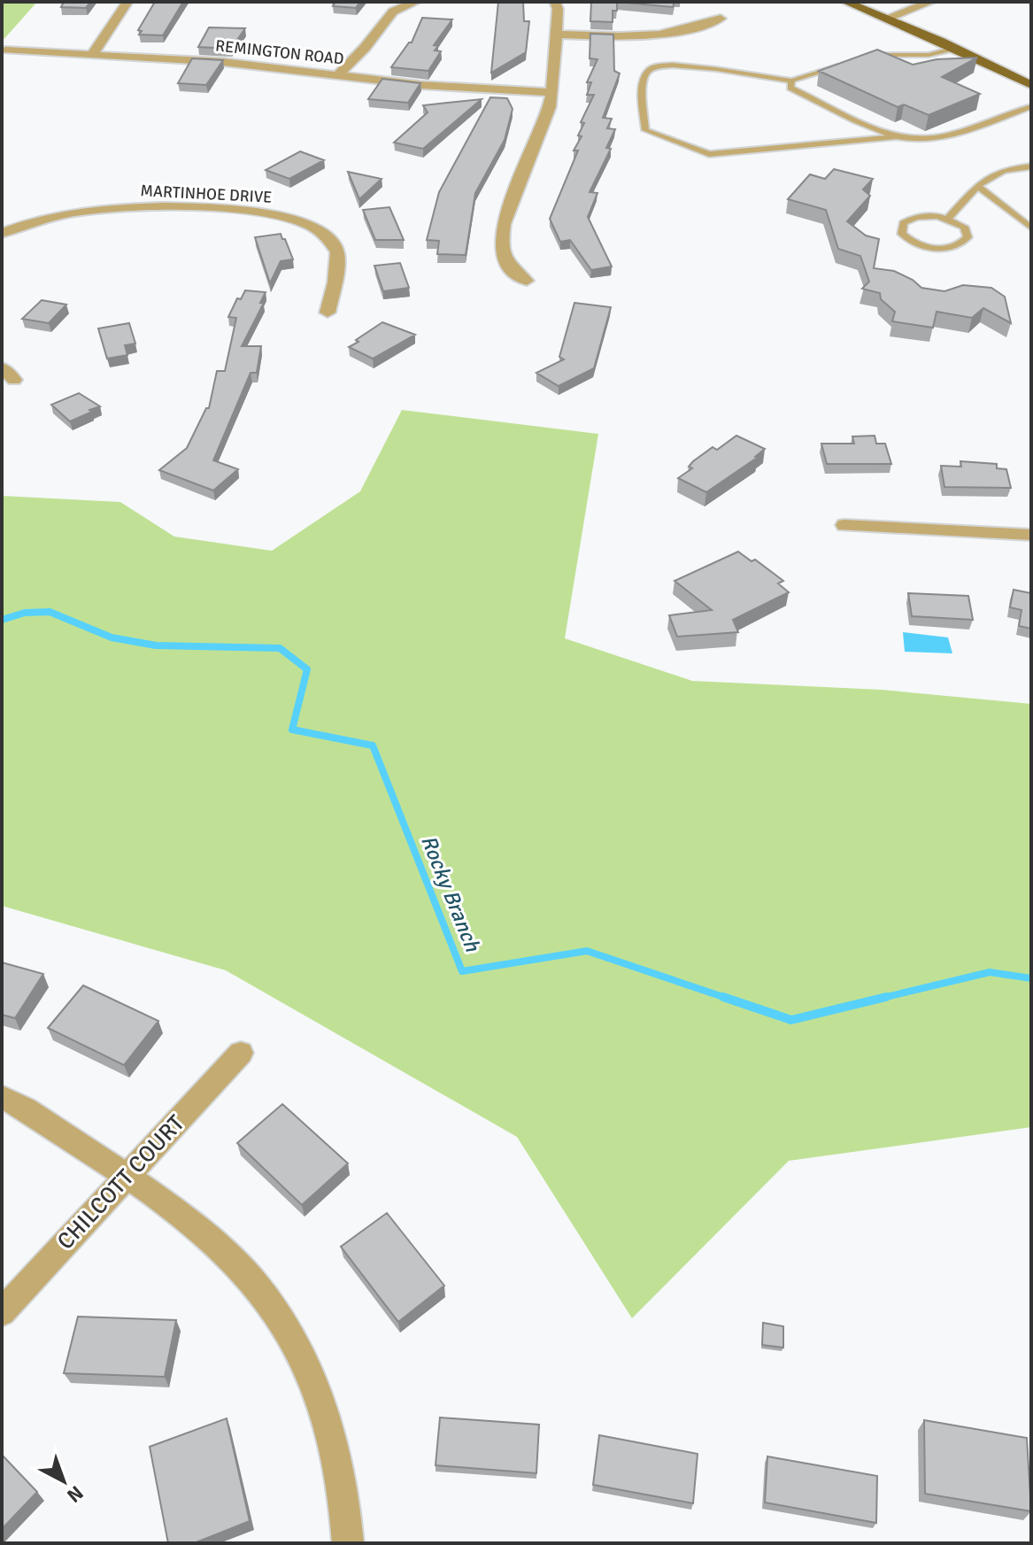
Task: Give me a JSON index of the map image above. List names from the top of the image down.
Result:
{
  "streets": {
    "street": ["REMINGTON ROAD", "MARTINHOE DRIVE", "CHILCOTT COURT"]
  },
  "water": ["Rocky Branch"],
  "north": "bottom right"
}
